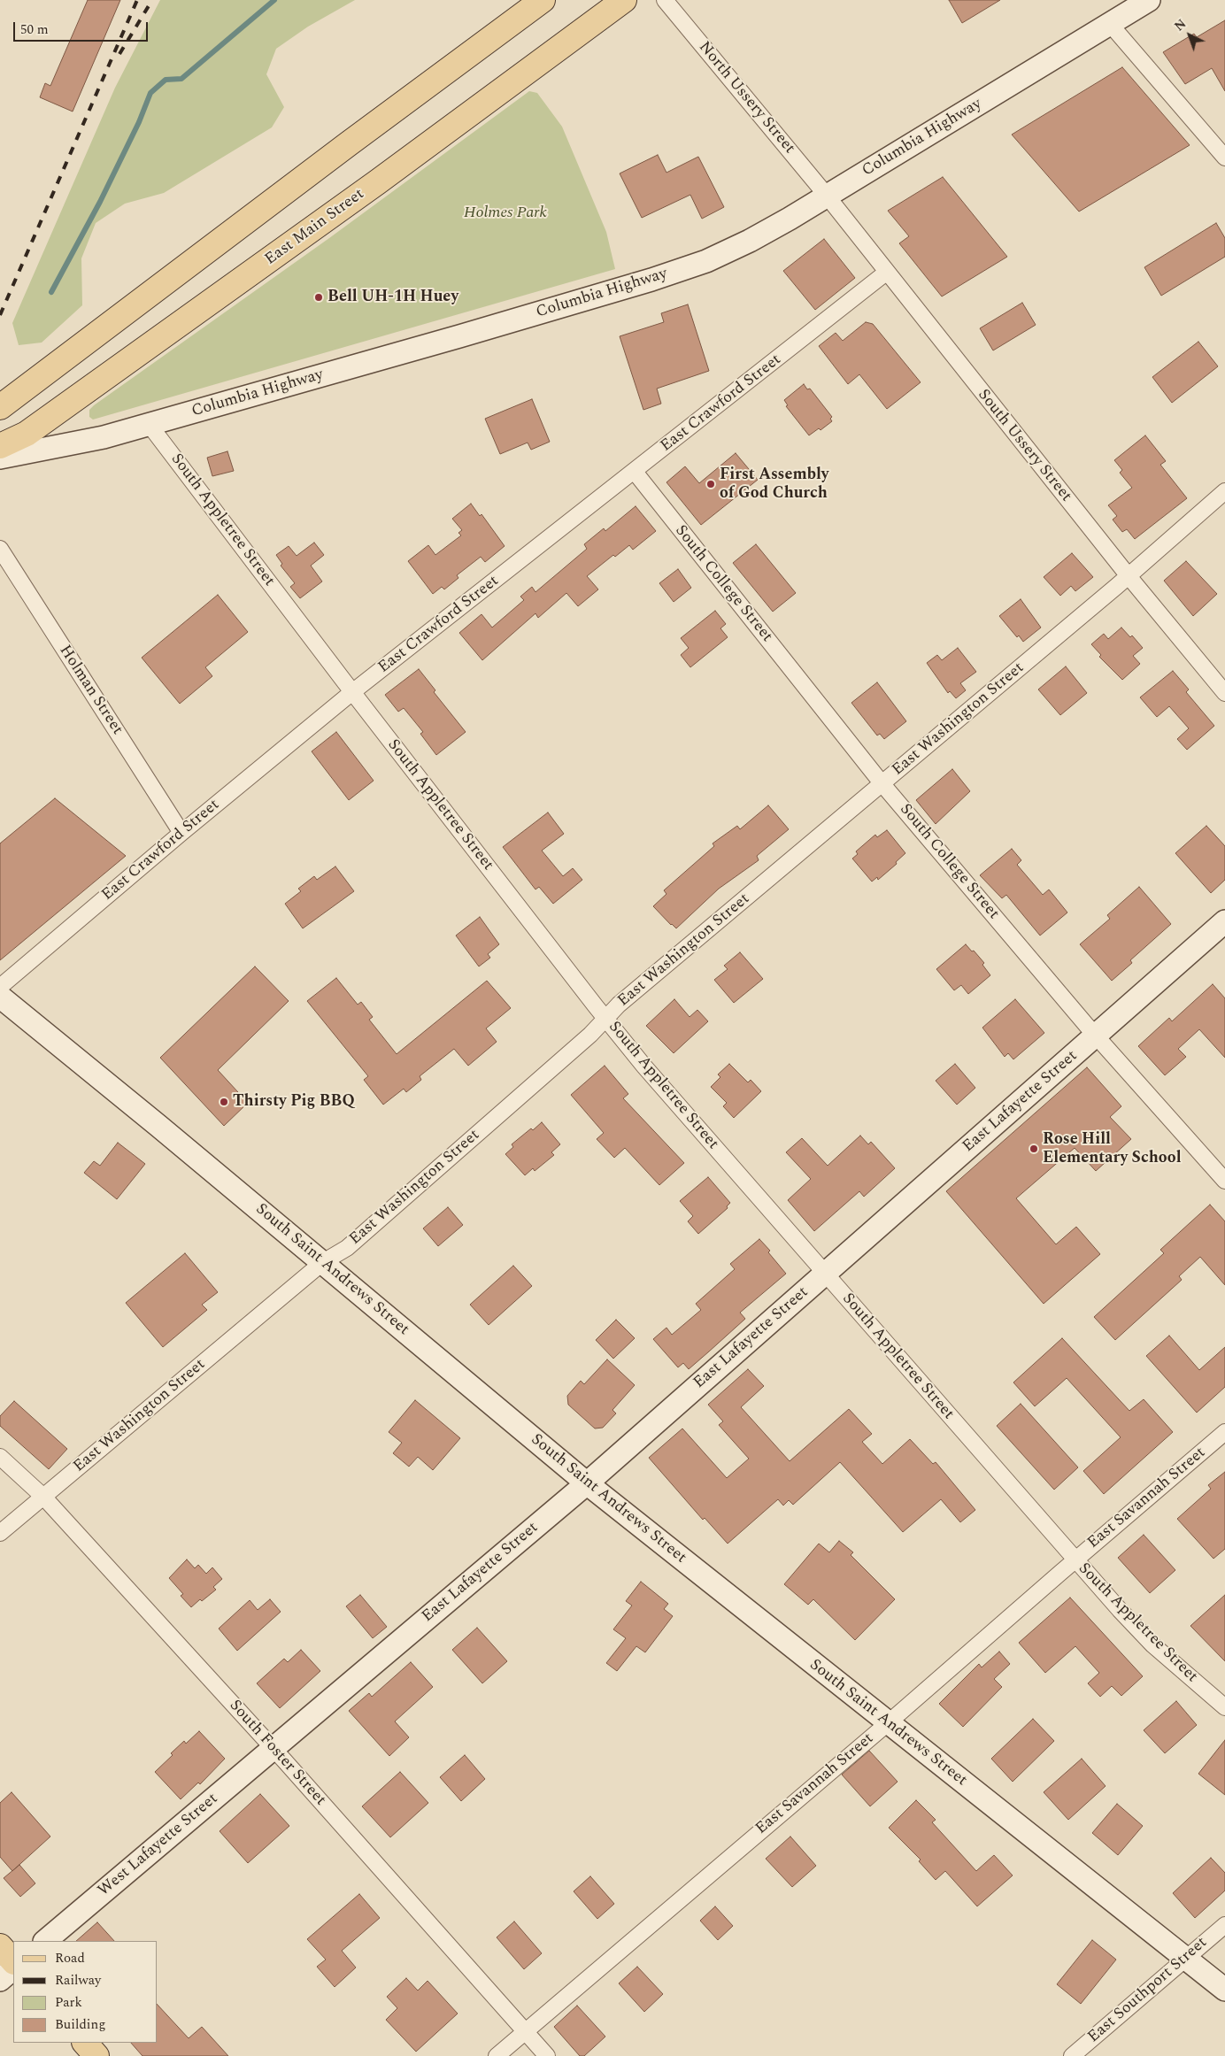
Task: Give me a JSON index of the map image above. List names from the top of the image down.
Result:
{
  "streets": {
    "main road": ["East Main Street"],
    "street": [
      "North Ussery Street",
      "Columbia Highway",
      "East Crawford Street",
      "South Ussery Street",
      "South Appletree Street",
      "South College Street",
      "Holman Street",
      "East Washington Street",
      "East Lafayette Street",
      "South Saint Andrews Street",
      "East Savannah Street",
      "South Foster Street",
      "West Lafayette Street",
      "East Southport Street"
    ]
  },
  "crossings": [
    ["North Ussery Street", "Columbia Highway"],
    ["North Ussery Street", "South Ussery Street"],
    ["Columbia Highway", "South Ussery Street"],
    ["Columbia Highway", "South Appletree Street"],
    ["East Crawford Street", "South Ussery Street"],
    ["East Crawford Street", "South Appletree Street"],
    ["East Crawford Street", "South College Street"],
    ["East Crawford Street", "Holman Street"],
    ["South Ussery Street", "East Washington Street"],
    ["South Appletree Street", "East Washington Street"],
    ["South Appletree Street", "East Lafayette Street"],
    ["South Appletree Street", "East Savannah Street"],
    ["South College Street", "East Washington Street"],
    ["South College Street", "East Lafayette Street"],
    ["East Washington Street", "South Saint Andrews Street"],
    ["East Washington Street", "South Foster Street"],
    ["East Lafayette Street", "South Saint Andrews Street"],
    ["East Lafayette Street", "South Foster Street"],
    ["East Lafayette Street", "West Lafayette Street"],
    ["South Saint Andrews Street", "East Savannah Street"],
    ["South Saint Andrews Street", "East Southport Street"],
    ["East Savannah Street", "South Foster Street"],
    ["South Foster Street", "West Lafayette Street"]
  ],
  "parks": ["Holmes Park"],
  "places": [
    "Bell UH-1H Huey",
    "First Assembly of God Church",
    "Thirsty Pig BBQ",
    "Rose Hill Elementary School"
  ],
  "legend": [
    "Road",
    "Railway",
    "Park",
    "Building"
  ],
  "scale_bar": "50 m",
  "north": "top left"
}
